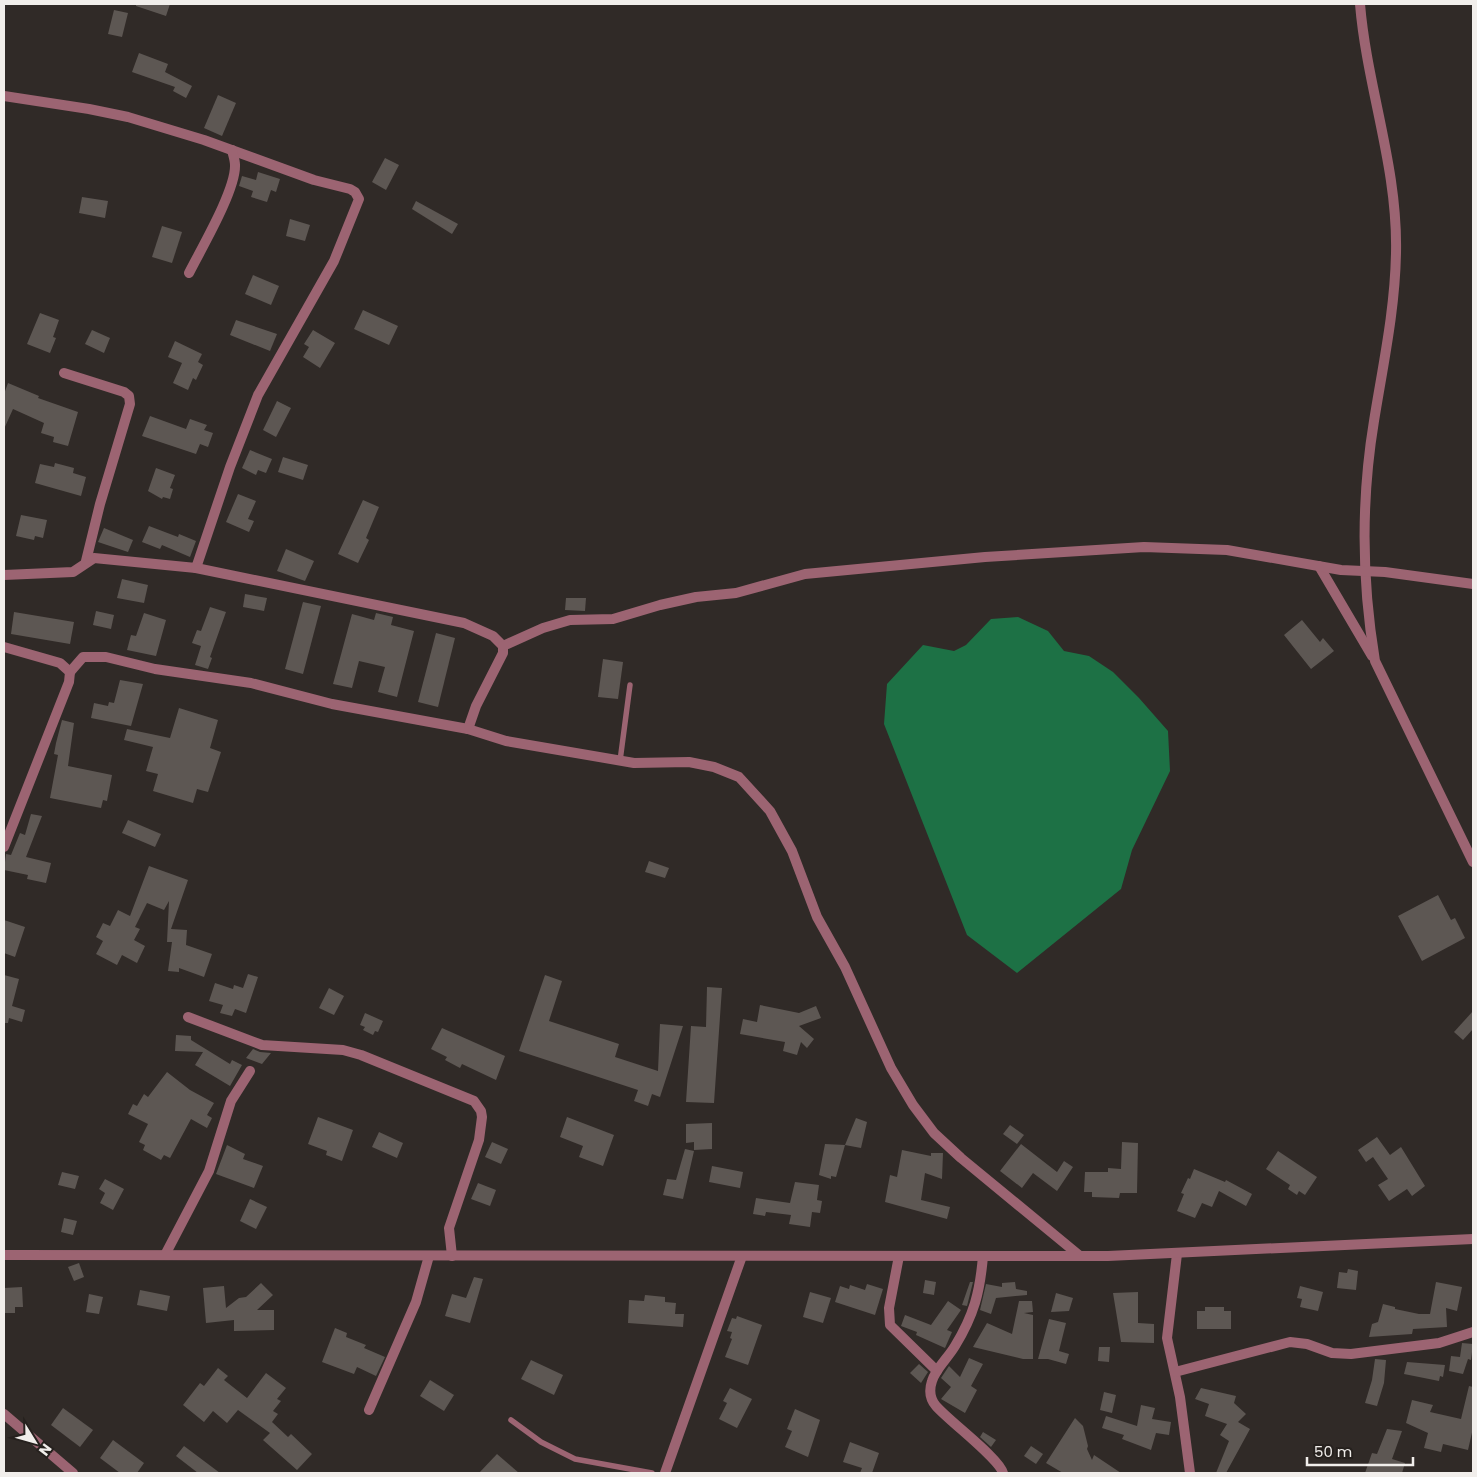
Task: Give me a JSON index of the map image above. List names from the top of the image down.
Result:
{
  "scale_bar": "50 m",
  "north": "bottom right"
}
